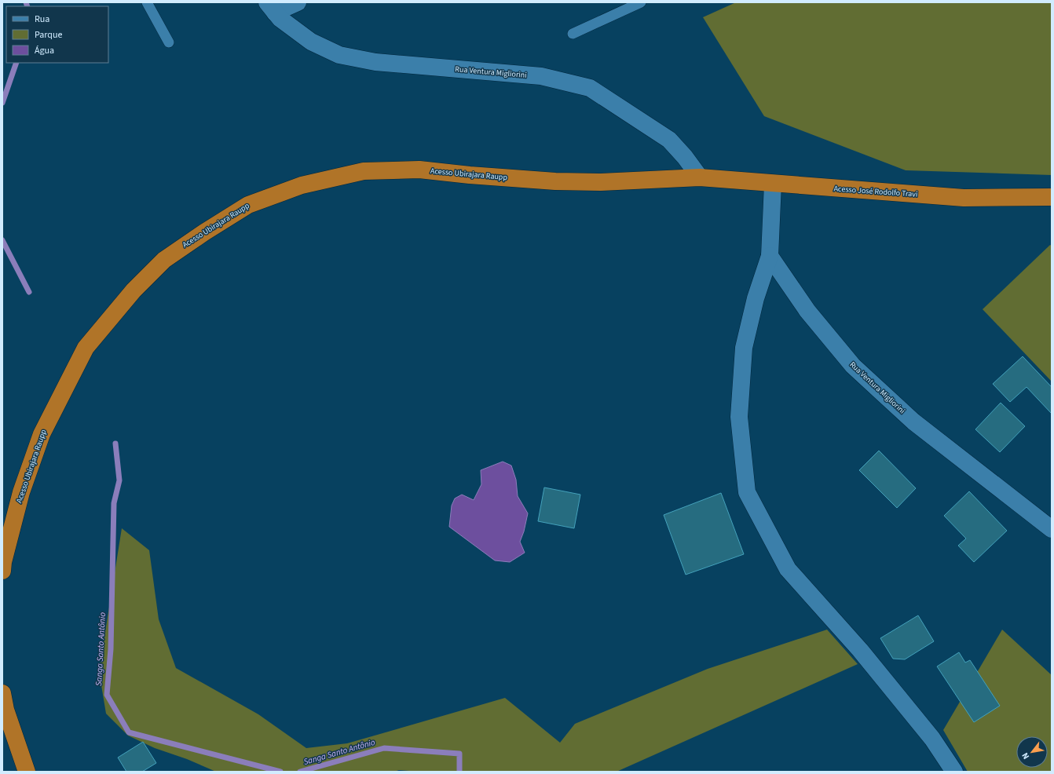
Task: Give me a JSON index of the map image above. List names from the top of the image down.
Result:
{
  "streets": {
    "highway": ["Acesso Ubirajara Raupp", "Acesso José Rodolfo Travi"],
    "street": ["Rua Ventura Migliorini"]
  },
  "crossings": [
    ["Rua Ventura Migliorini", "Acesso Ubirajara Raupp"],
    ["Rua Ventura Migliorini", "Acesso José Rodolfo Travi"],
    ["Acesso Ubirajara Raupp", "Acesso José Rodolfo Travi"]
  ],
  "water": ["Sanga Santo Antônio"],
  "legend": ["Rua", "Parque", "Água"],
  "north": "bottom left"
}
